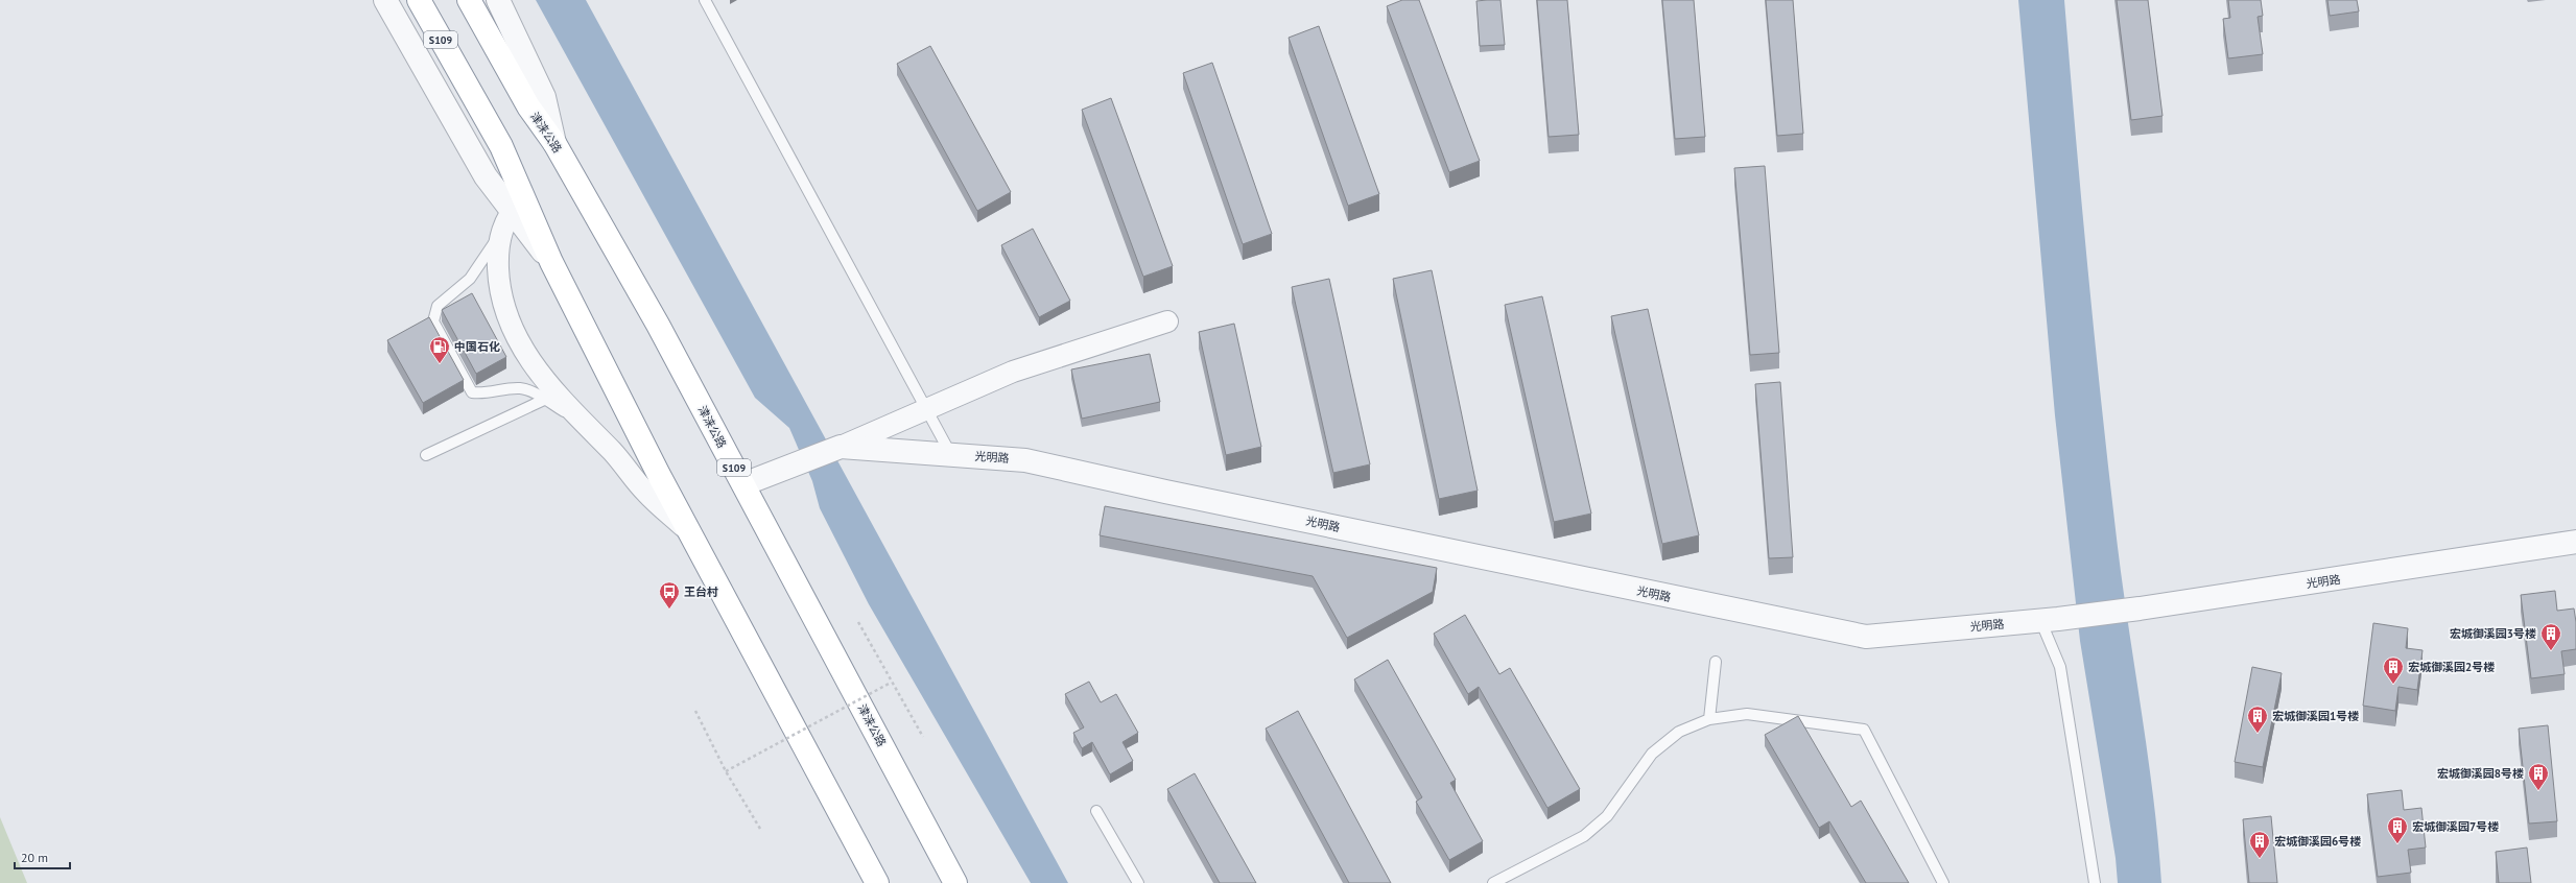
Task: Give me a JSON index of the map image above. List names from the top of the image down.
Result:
{
  "streets": {
    "highway": ["S109", "津涞公路"],
    "street": ["光明路"]
  },
  "crossings": [
    ["津涞公路", "光明路"]
  ],
  "places": {
    "fuel station": ["中国石化"],
    "bus stop": ["王台村"],
    "building": [
      "宏城御溪园3号楼",
      "宏城御溪园2号楼",
      "宏城御溪园1号楼",
      "宏城御溪园8号楼",
      "宏城御溪园7号楼",
      "宏城御溪园6号楼"
    ]
  },
  "scale_bar": "20 m"
}
